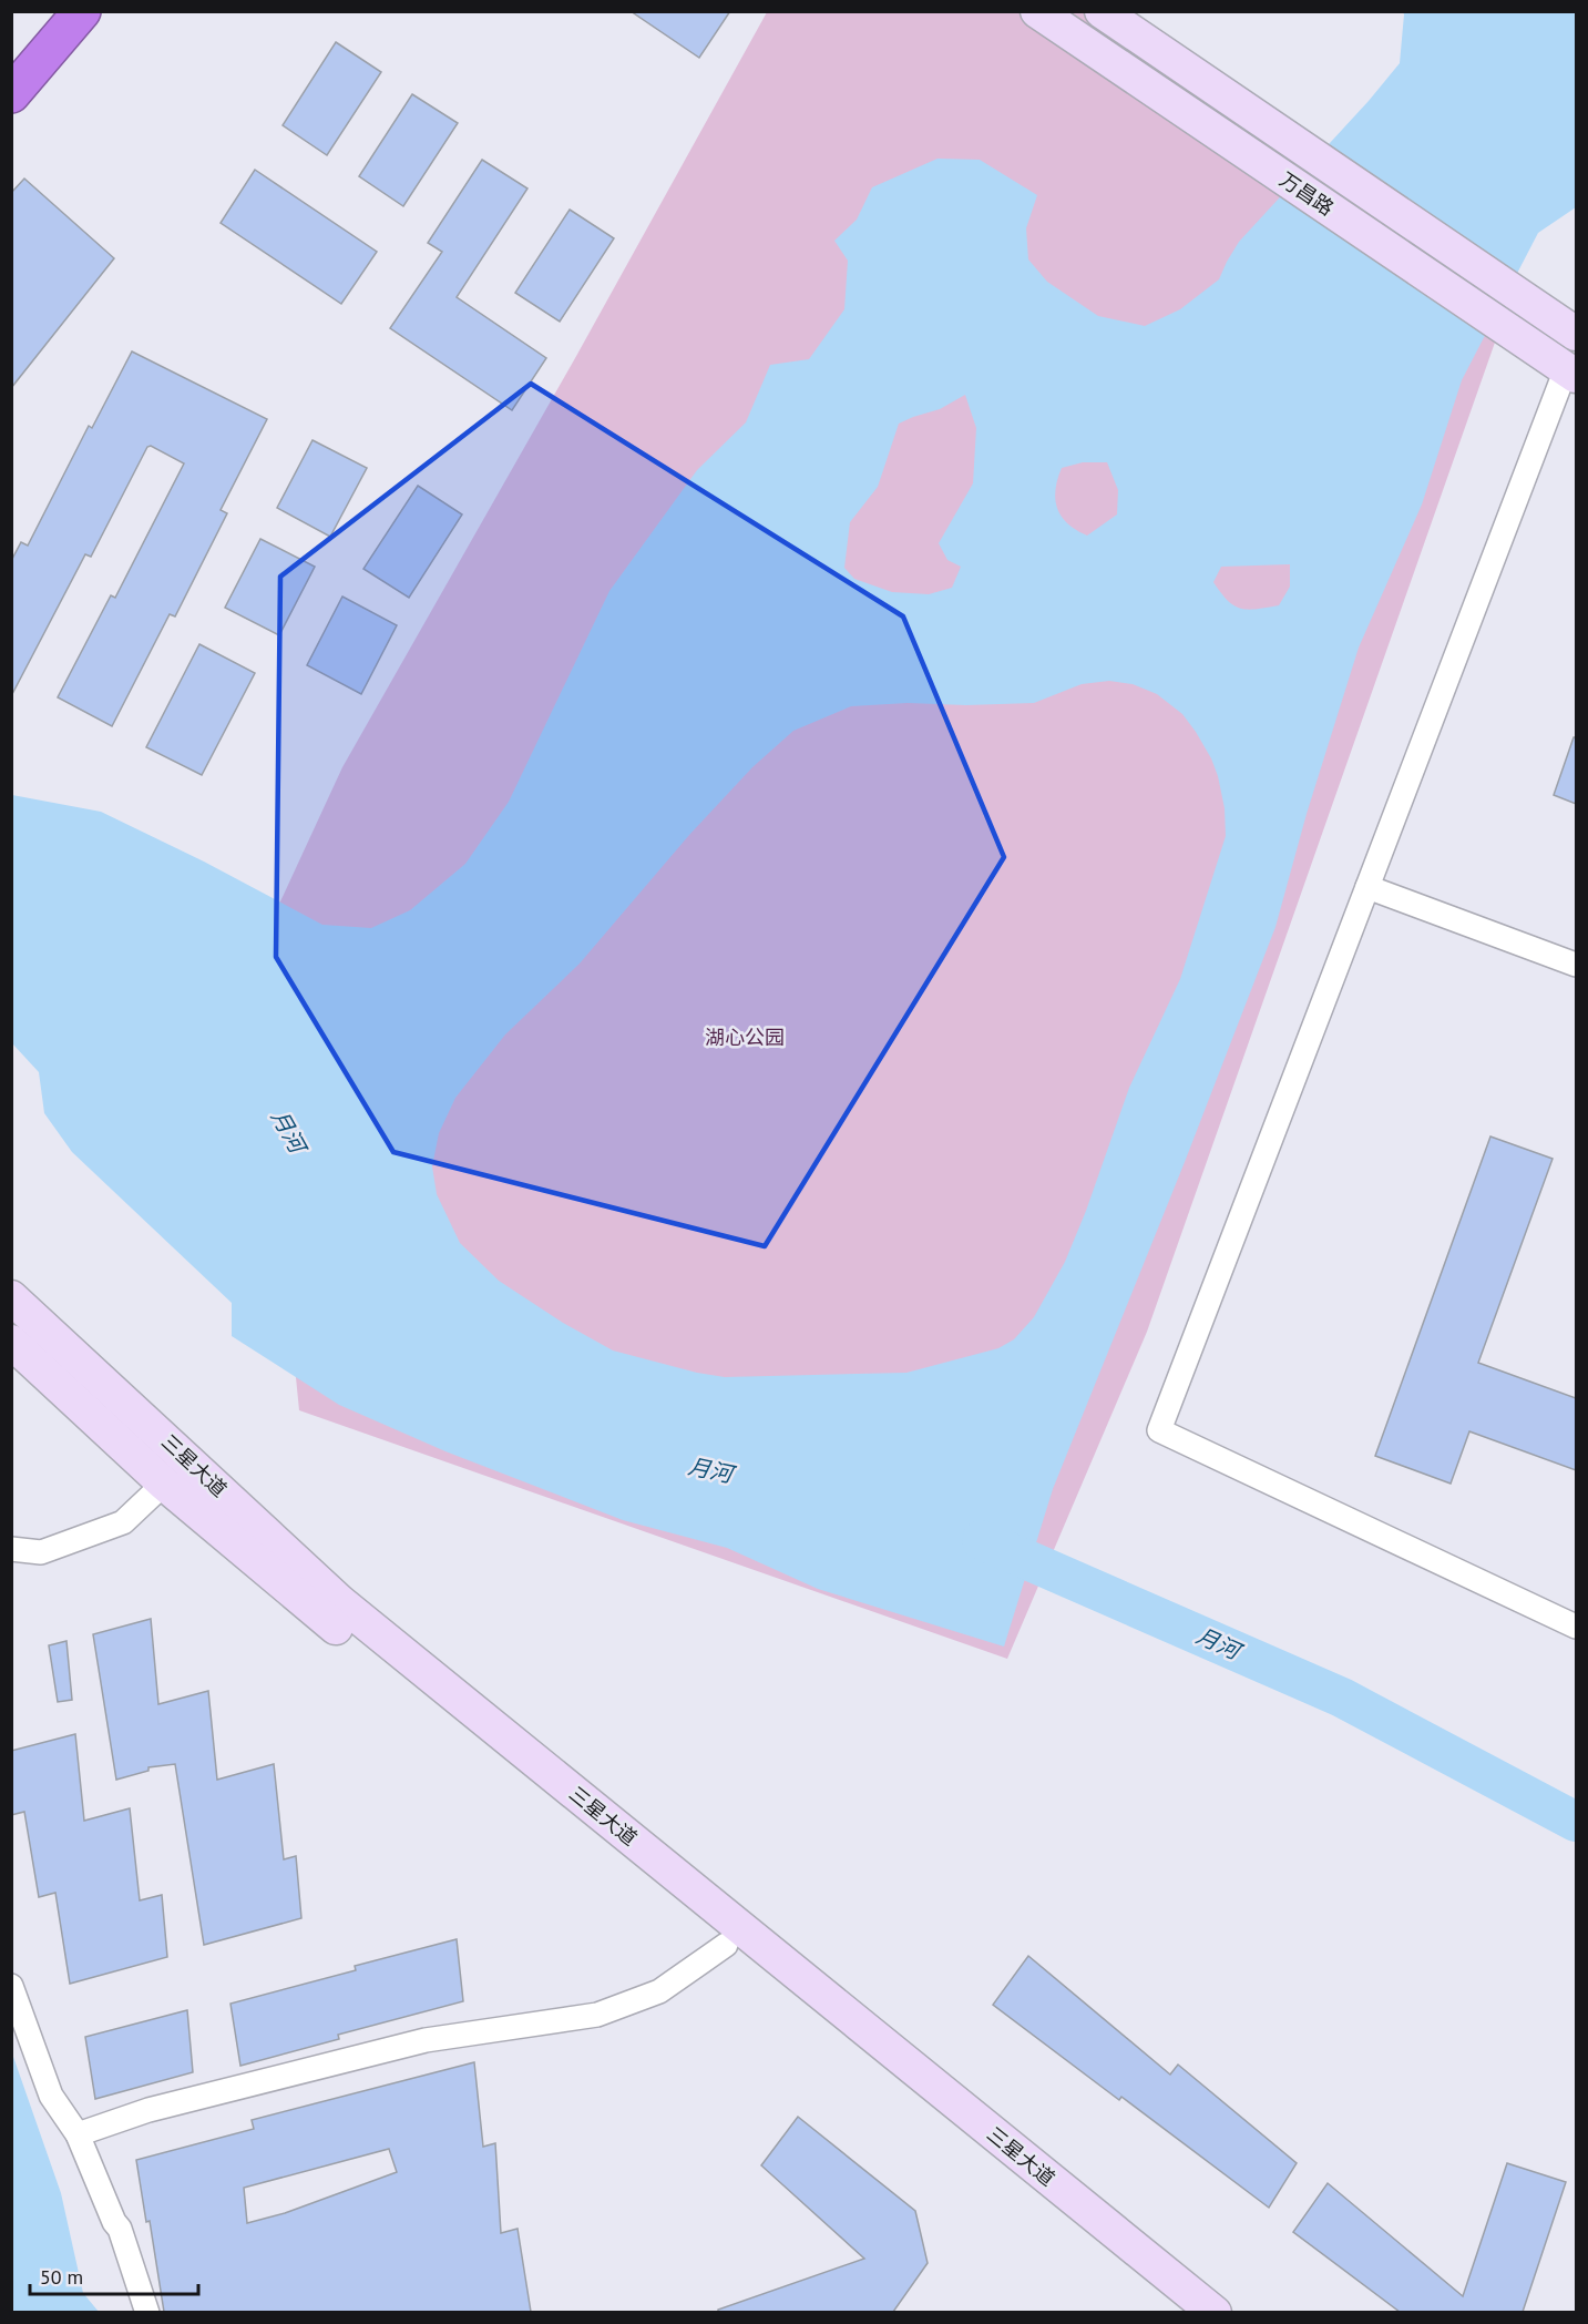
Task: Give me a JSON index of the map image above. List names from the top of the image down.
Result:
{
  "streets": {
    "street": ["万昌路", "三星大道"]
  },
  "water": ["月河"],
  "parks": ["湖心公园"],
  "scale_bar": "50 m"
}
